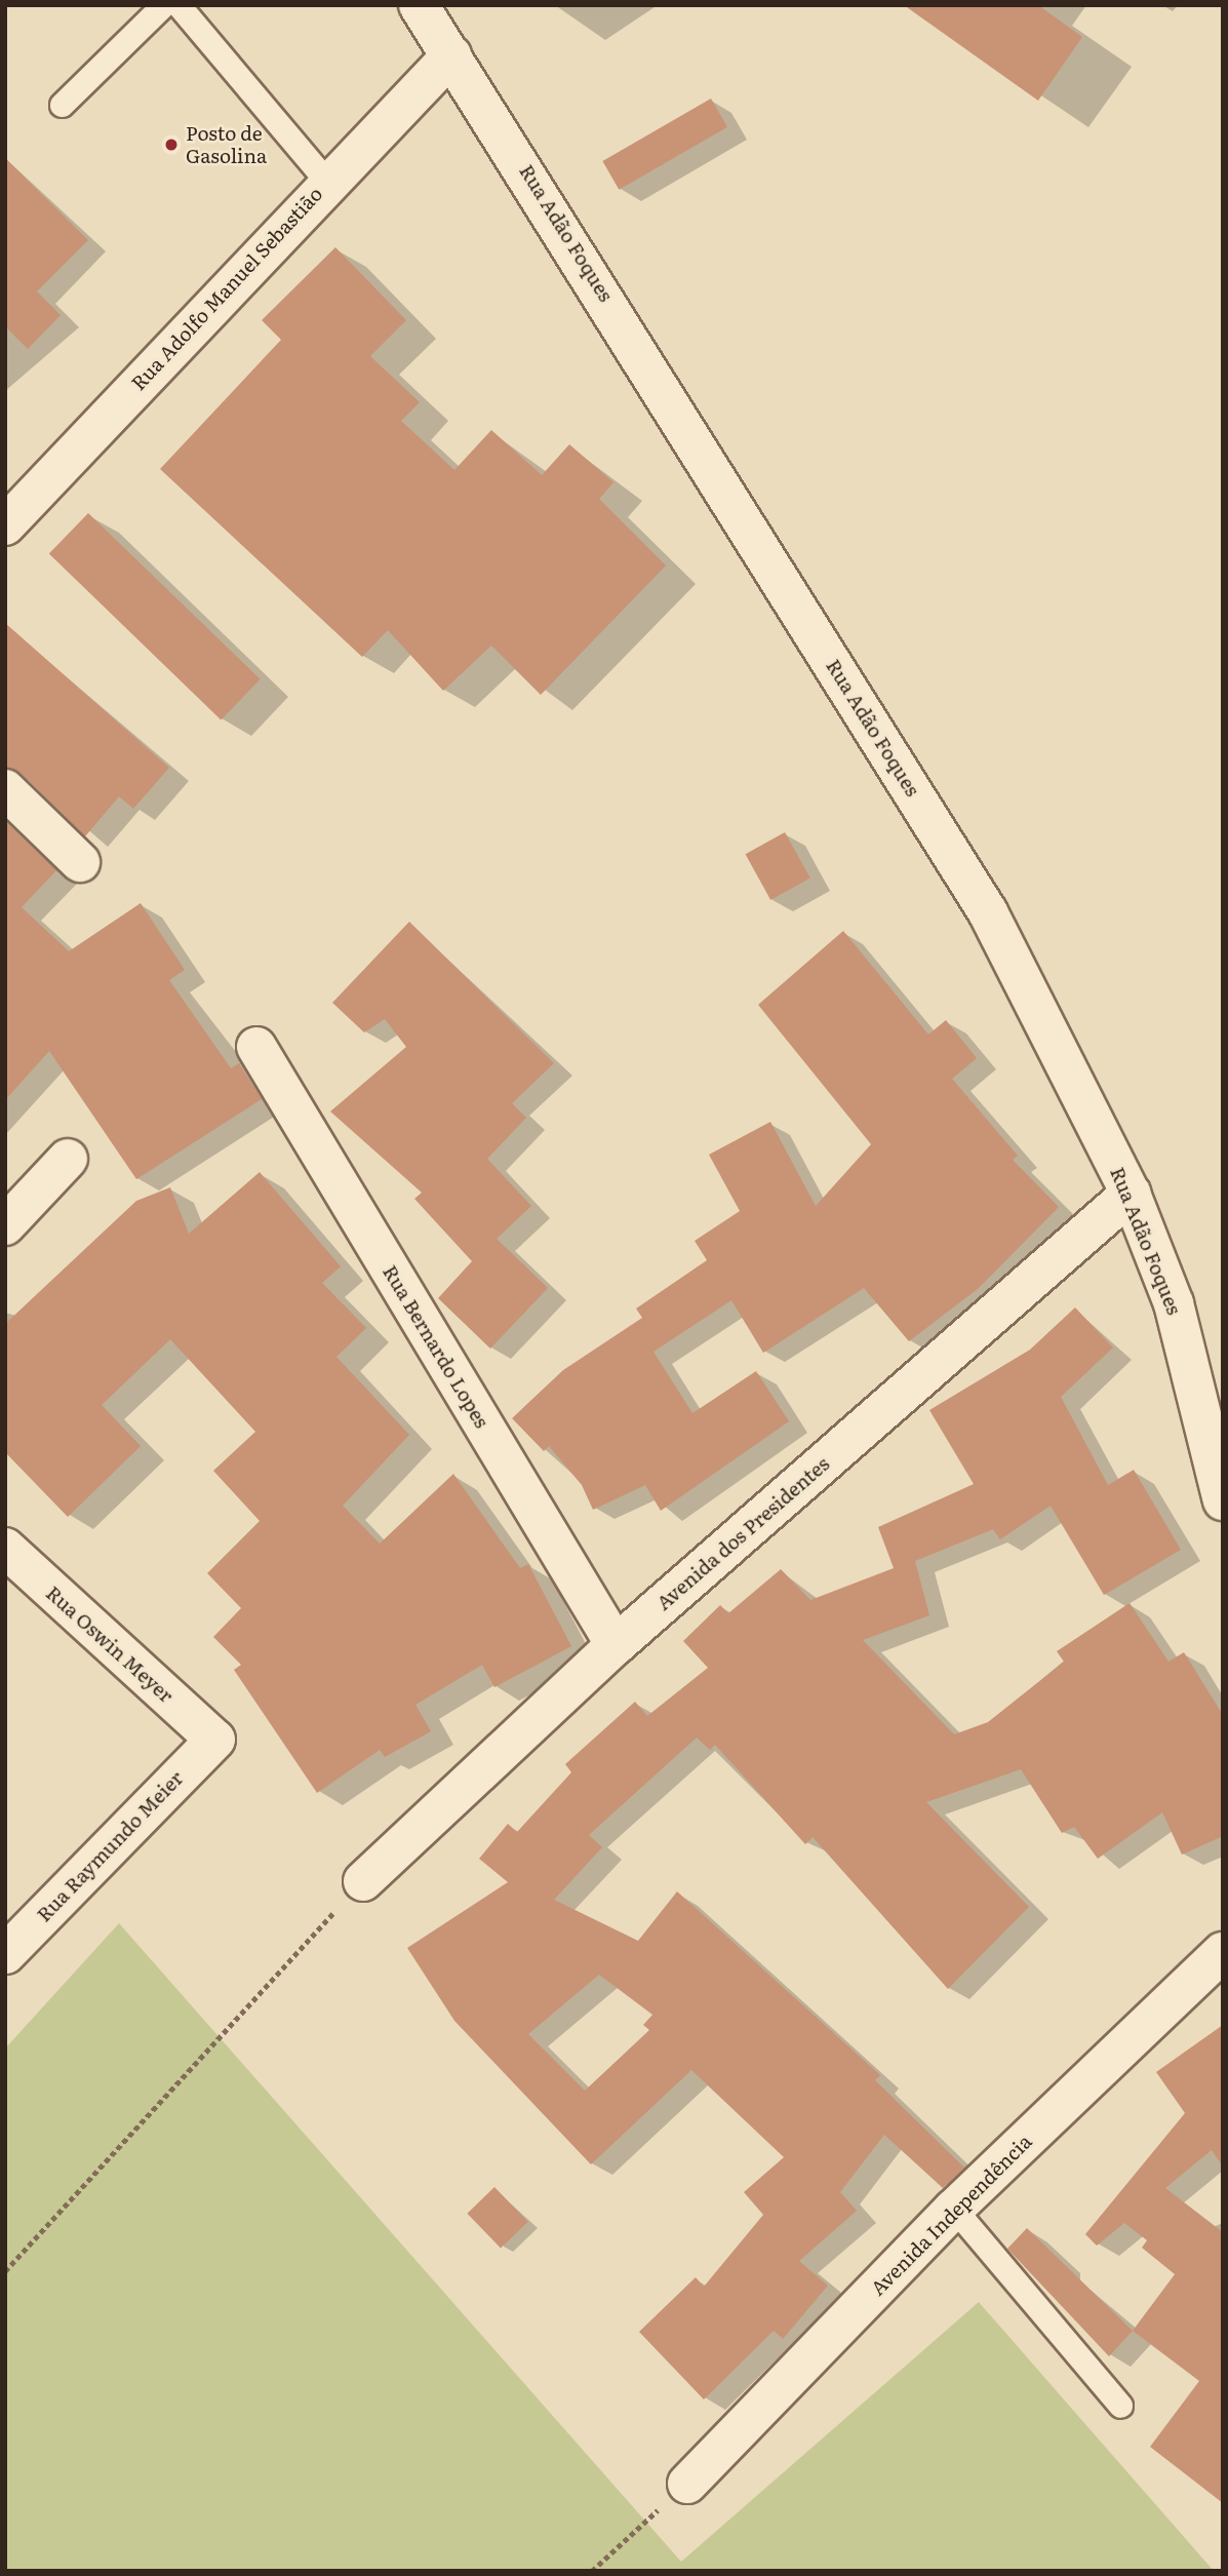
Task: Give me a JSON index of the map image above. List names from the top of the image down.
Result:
{
  "streets": {
    "street": [
      "Rua Adão Foques",
      "Rua Adolfo Manuel Sebastião",
      "Rua Bernardo Lopes",
      "Avenida dos Presidentes",
      "Rua Oswin Meyer",
      "Rua Raymundo Meier",
      "Avenida Independência"
    ]
  },
  "crossings": [
    ["Rua Adão Foques", "Rua Adolfo Manuel Sebastião"],
    ["Rua Adão Foques", "Avenida dos Presidentes"],
    ["Rua Bernardo Lopes", "Avenida dos Presidentes"],
    ["Rua Oswin Meyer", "Rua Raymundo Meier"]
  ],
  "places": ["Posto de Gasolina"]
}
